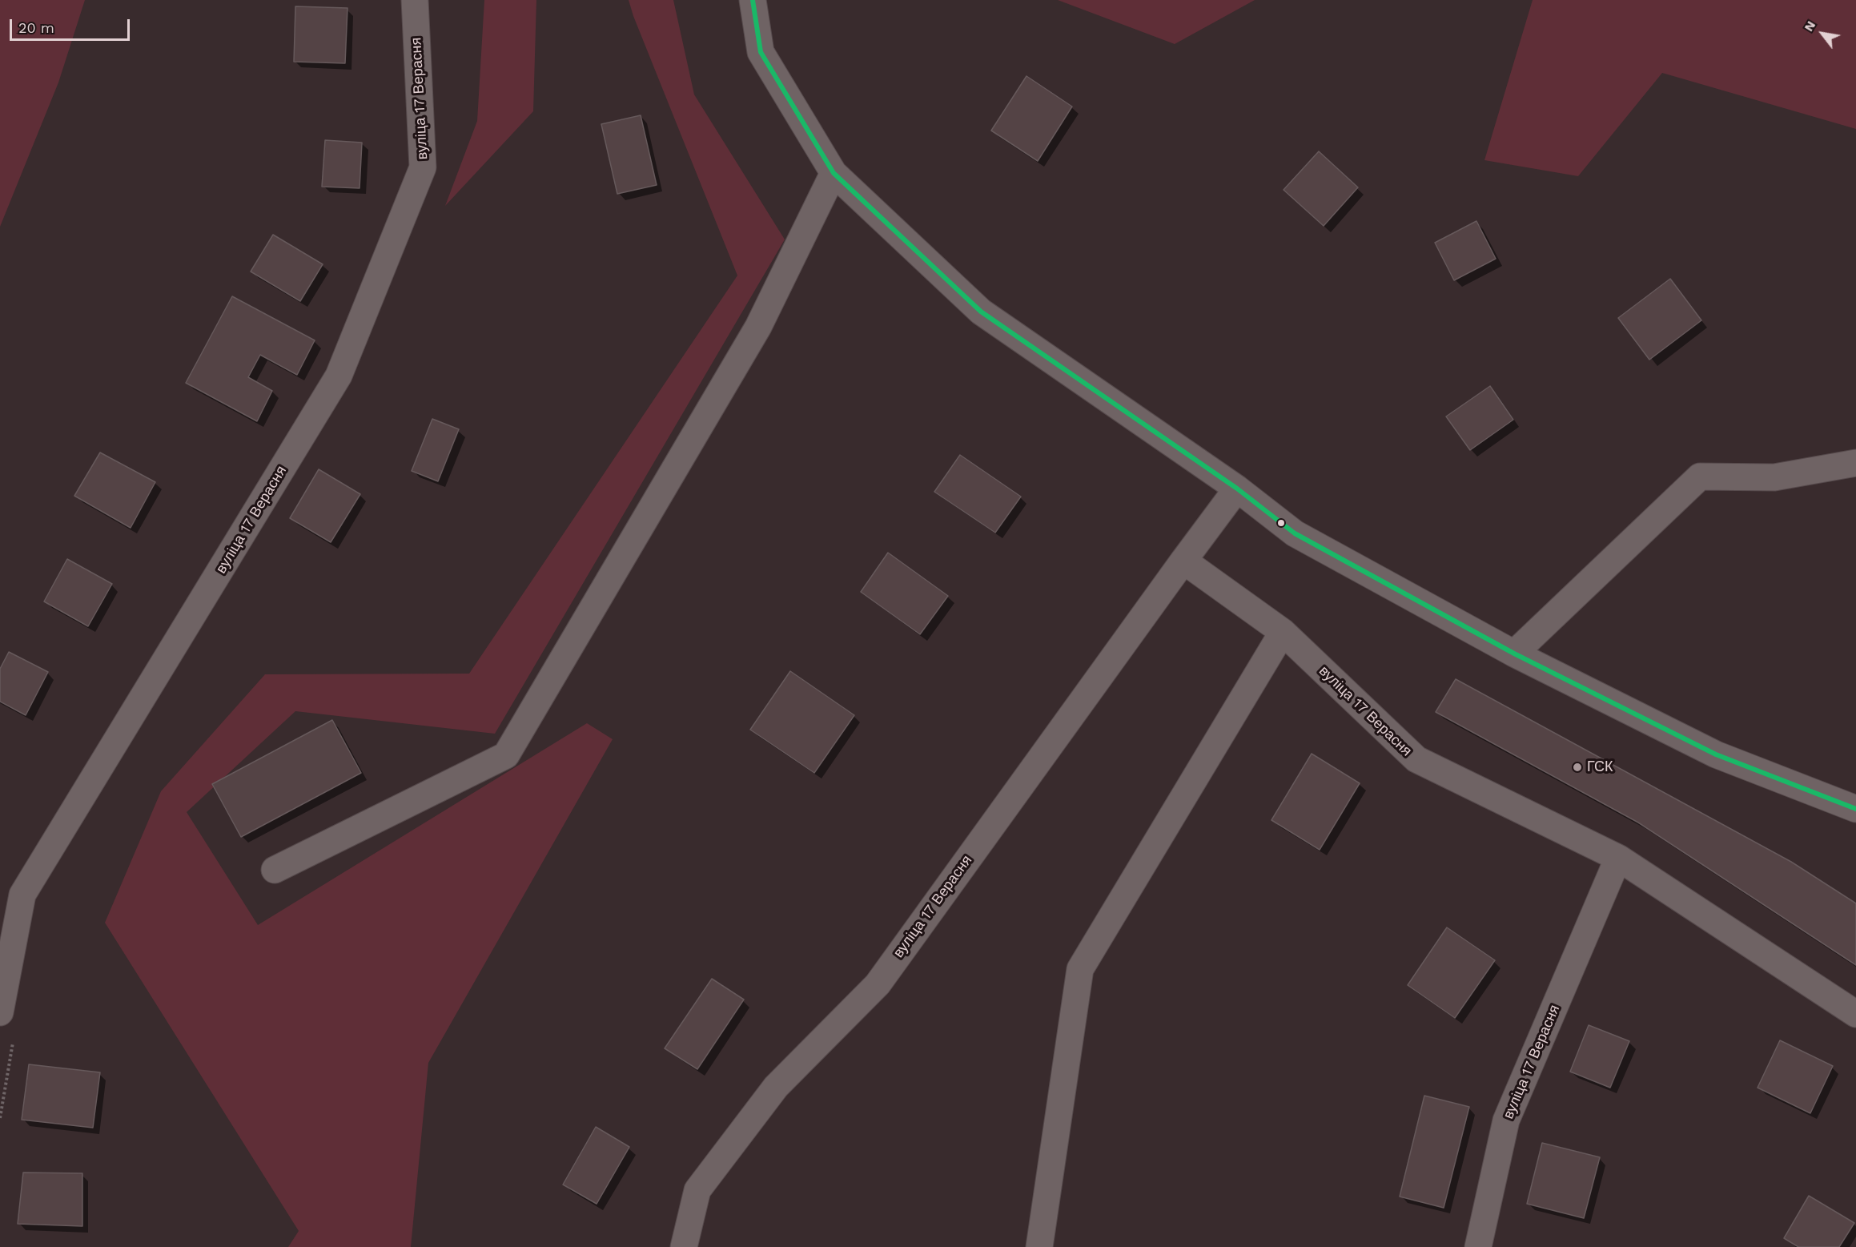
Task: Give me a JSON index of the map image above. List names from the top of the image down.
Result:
{
  "streets": {
    "street": ["вуліца 17 Верасня"]
  },
  "places": ["ГСК"],
  "scale_bar": "20 m",
  "north": "top left"
}
